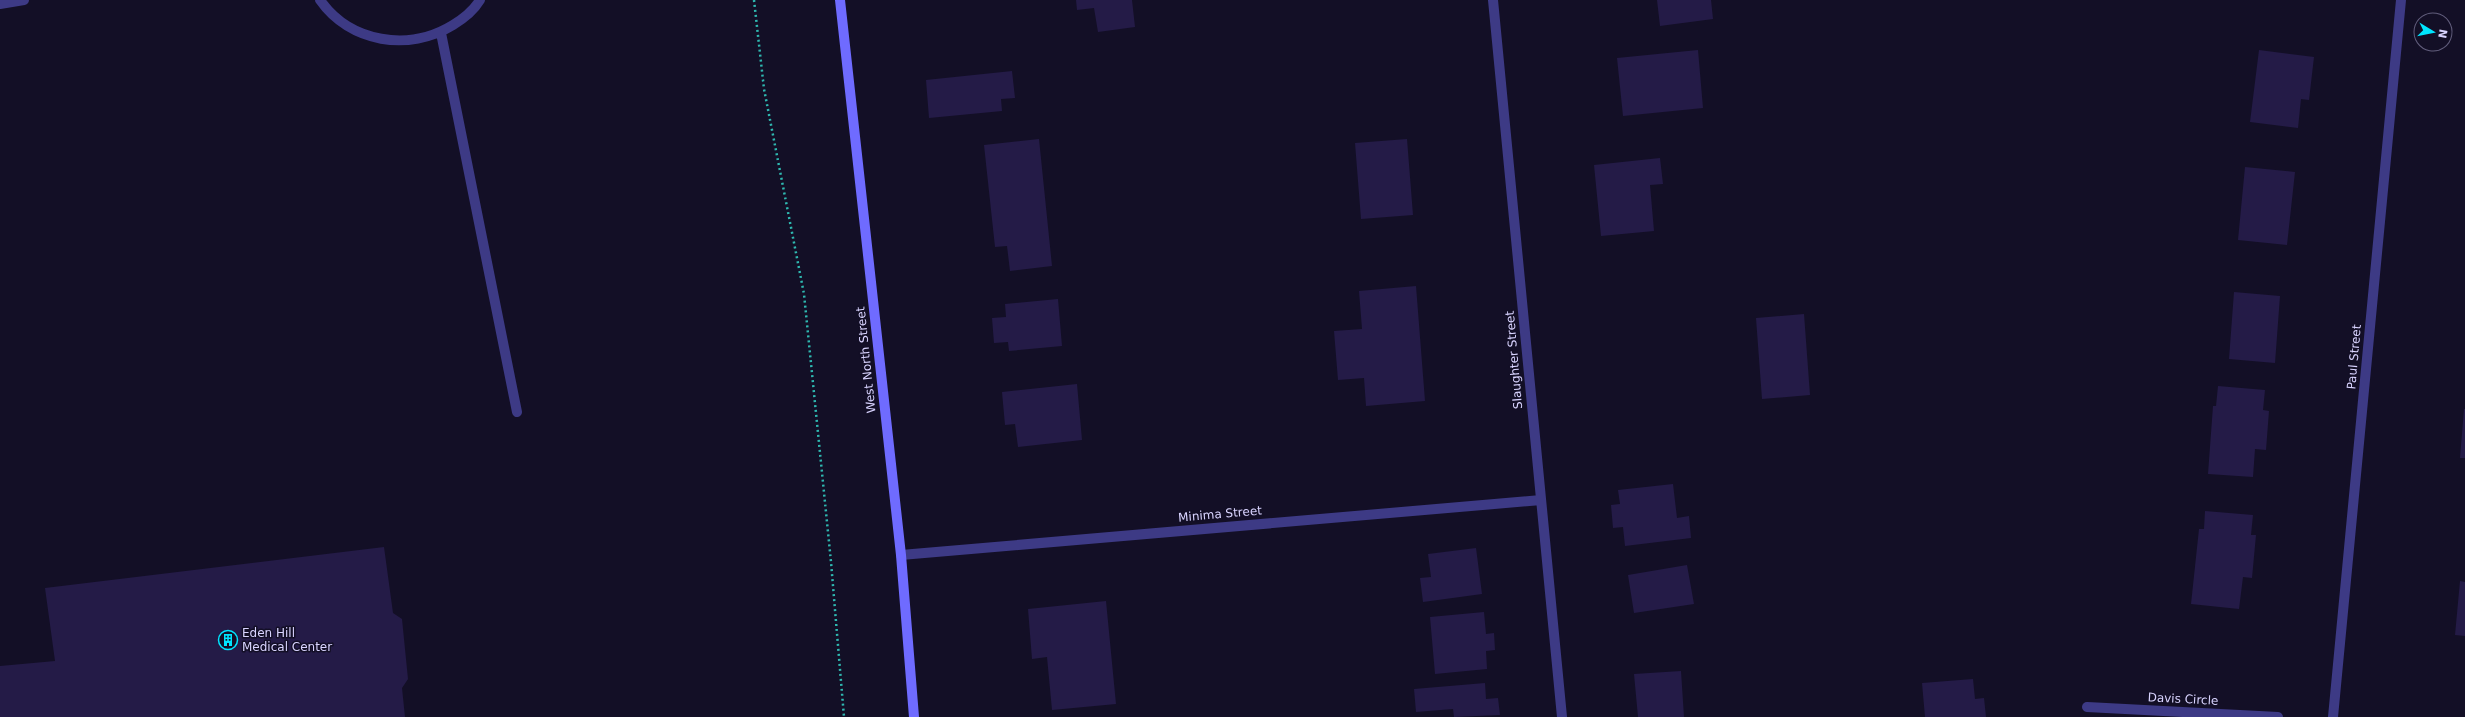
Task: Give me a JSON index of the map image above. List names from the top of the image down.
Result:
{
  "streets": {
    "main road": ["West North Street"],
    "street": [
      "Paul Street",
      "Slaughter Street",
      "Minima Street",
      "Davis Circle"
    ]
  },
  "crossings": [
    ["West North Street", "Minima Street"],
    ["Slaughter Street", "Minima Street"]
  ],
  "places": {
    "building": ["Eden Hill Medical Center"]
  },
  "north": "right"
}
